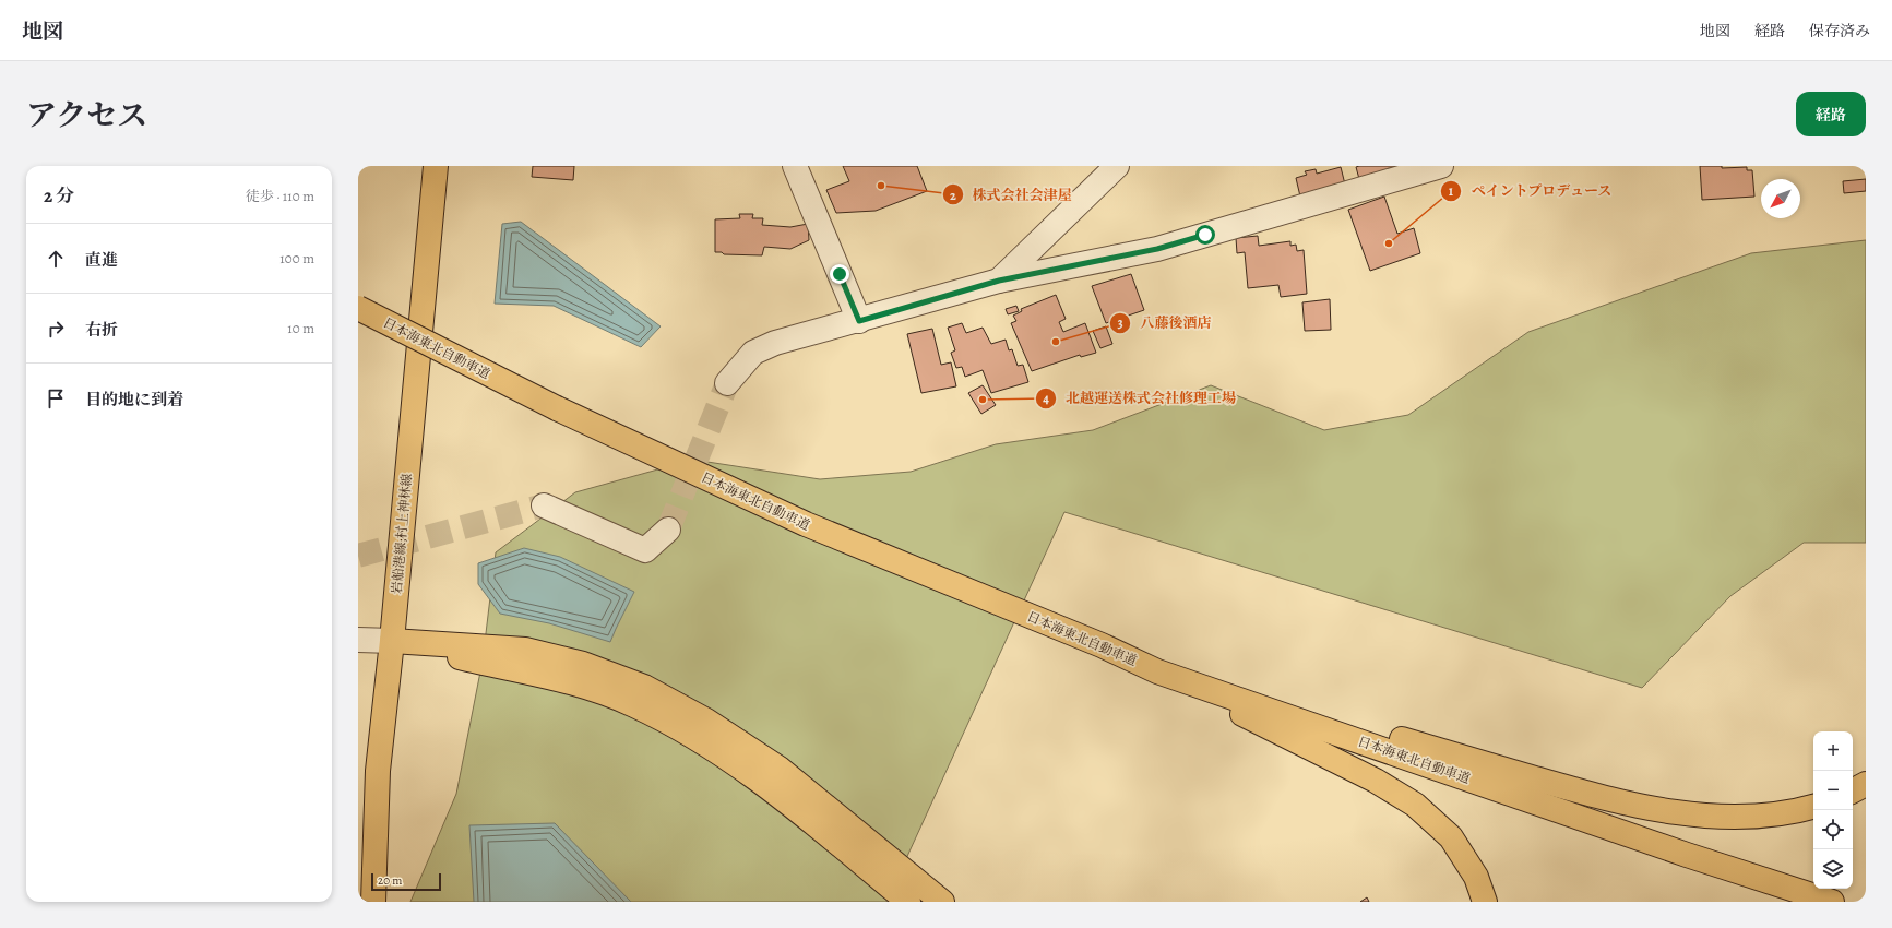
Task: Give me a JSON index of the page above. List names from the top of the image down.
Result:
{
  "streets": {
    "main road": ["日本海東北自動車道", "岩船港線;村上神林線"]
  },
  "places": [
    "株式会社会津屋",
    "ペイントプロデュース",
    "八藤後酒店",
    "北越運送株式会社修理工場"
  ],
  "scale_bar": "20 m",
  "north": "bottom left",
  "page": {
    "header": "地図",
    "nav": ["地図", "経路", "保存済み"],
    "title": "アクセス",
    "buttons": "経路",
    "heading": ["2 分", "徒歩 · 110 m"],
    "list": [
      ["直進", "100 m"],
      ["右折", "10 m"],
      "目的地に到着"
    ],
    "map_buttons": ["+", "−"],
    "scale": "20 m"
  }
}
